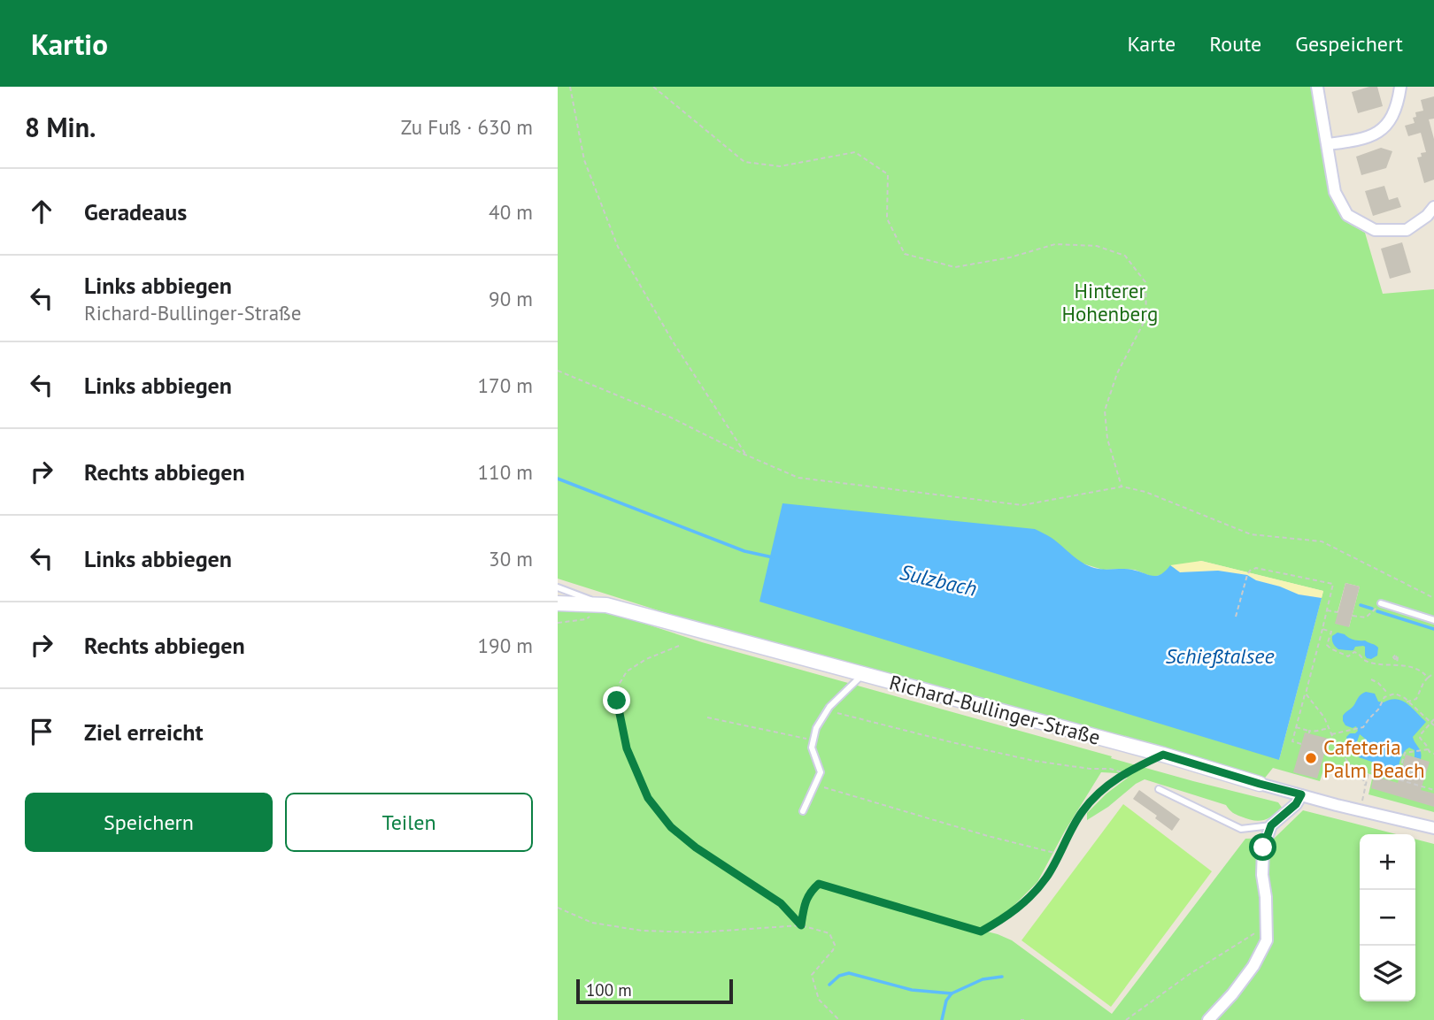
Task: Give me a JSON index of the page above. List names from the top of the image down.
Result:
{
  "streets": {
    "street": ["Richard-Bullinger-Straße"]
  },
  "water": ["Sulzbach", "Schießtalsee"],
  "parks": ["Hinterer Hohenberg"],
  "places": ["Cafeteria Palm Beach"],
  "scale_bar": "100 m",
  "page": {
    "header": "Kartio",
    "nav": ["Karte", "Route", "Gespeichert"],
    "heading": ["8 Min.", "Zu Fuß · 630 m"],
    "list": [
      ["Geradeaus", "40 m"],
      ["Links abbiegen", "Richard-Bullinger-Straße", "90 m"],
      ["Links abbiegen", "170 m"],
      ["Rechts abbiegen", "110 m"],
      ["Links abbiegen", "30 m"],
      ["Rechts abbiegen", "190 m"],
      "Ziel erreicht"
    ],
    "buttons": ["Speichern", "Teilen"],
    "map_buttons": ["+", "−"],
    "scale": "100 m"
  }
}
